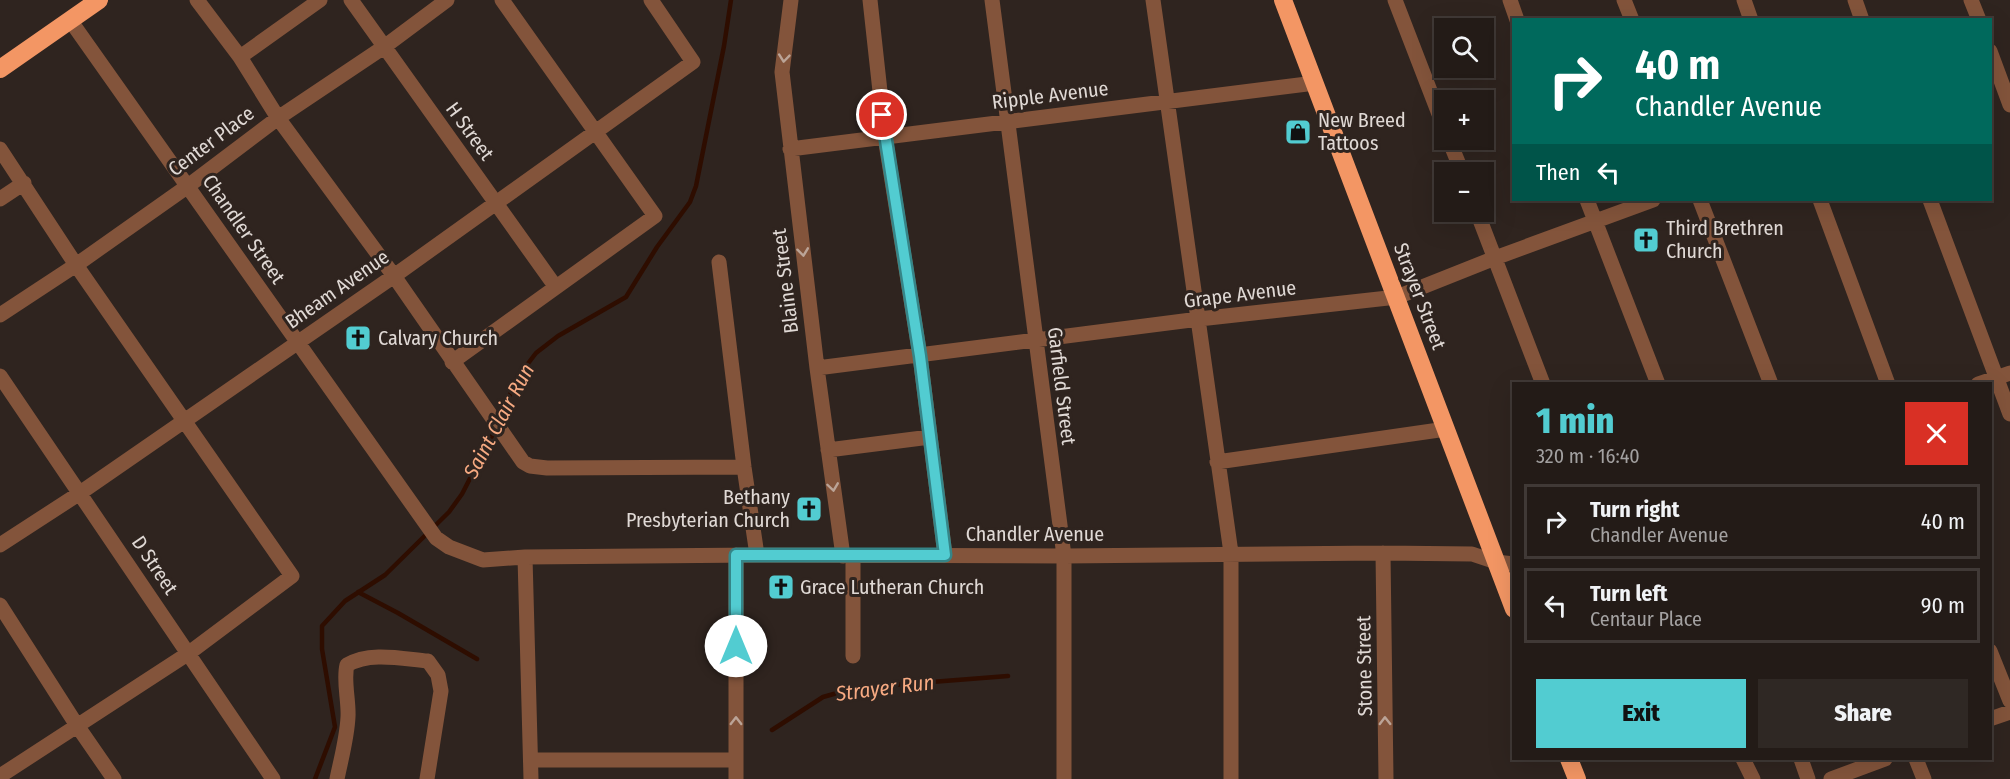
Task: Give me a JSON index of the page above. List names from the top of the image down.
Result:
{
  "streets": {
    "highway": ["Strayer Street"],
    "street": [
      "Ripple Avenue",
      "H Street",
      "Center Place",
      "Chandler Street",
      "Blaine Street",
      "Bheam Avenue",
      "Grape Avenue",
      "Garfield Street",
      "Chandler Avenue",
      "D Street",
      "Stone Street"
    ]
  },
  "crossings": [
    ["Ripple Avenue", "Blaine Street"],
    ["Ripple Avenue", "Strayer Street"],
    ["Ripple Avenue", "Garfield Street"],
    ["H Street", "Center Place"],
    ["H Street", "Bheam Avenue"],
    ["Center Place", "Chandler Street"],
    ["Chandler Street", "Bheam Avenue"],
    ["Chandler Street", "Chandler Avenue"],
    ["Blaine Street", "Grape Avenue"],
    ["Blaine Street", "Chandler Avenue"],
    ["Bheam Avenue", "D Street"],
    ["Grape Avenue", "Strayer Street"],
    ["Grape Avenue", "Garfield Street"],
    ["Strayer Street", "Chandler Avenue"],
    ["Garfield Street", "Chandler Avenue"],
    ["Chandler Avenue", "Stone Street"]
  ],
  "one_way": ["Stone Street"],
  "water": ["Saint Clair Run", "Strayer Run"],
  "places": {
    "shop": ["New Breed Tattoos"],
    "church": [
      "Third Brethren Church",
      "Calvary Church",
      "Bethany Presbyterian Church",
      "Grace Lutheran Church"
    ]
  },
  "page": {
    "map_buttons": ["+", "−"],
    "turn": ["40 m", "Chandler Avenue"],
    "then": "Then",
    "heading": ["1 min", "320 m · 16:40"],
    "list": [
      {
        "name": "Turn right",
        "note": "Chandler Avenue",
        "value": "40 m"
      },
      {
        "name": "Turn left",
        "note": "Centaur Place",
        "value": "90 m"
      }
    ],
    "buttons": ["Exit", "Share"]
  }
}
